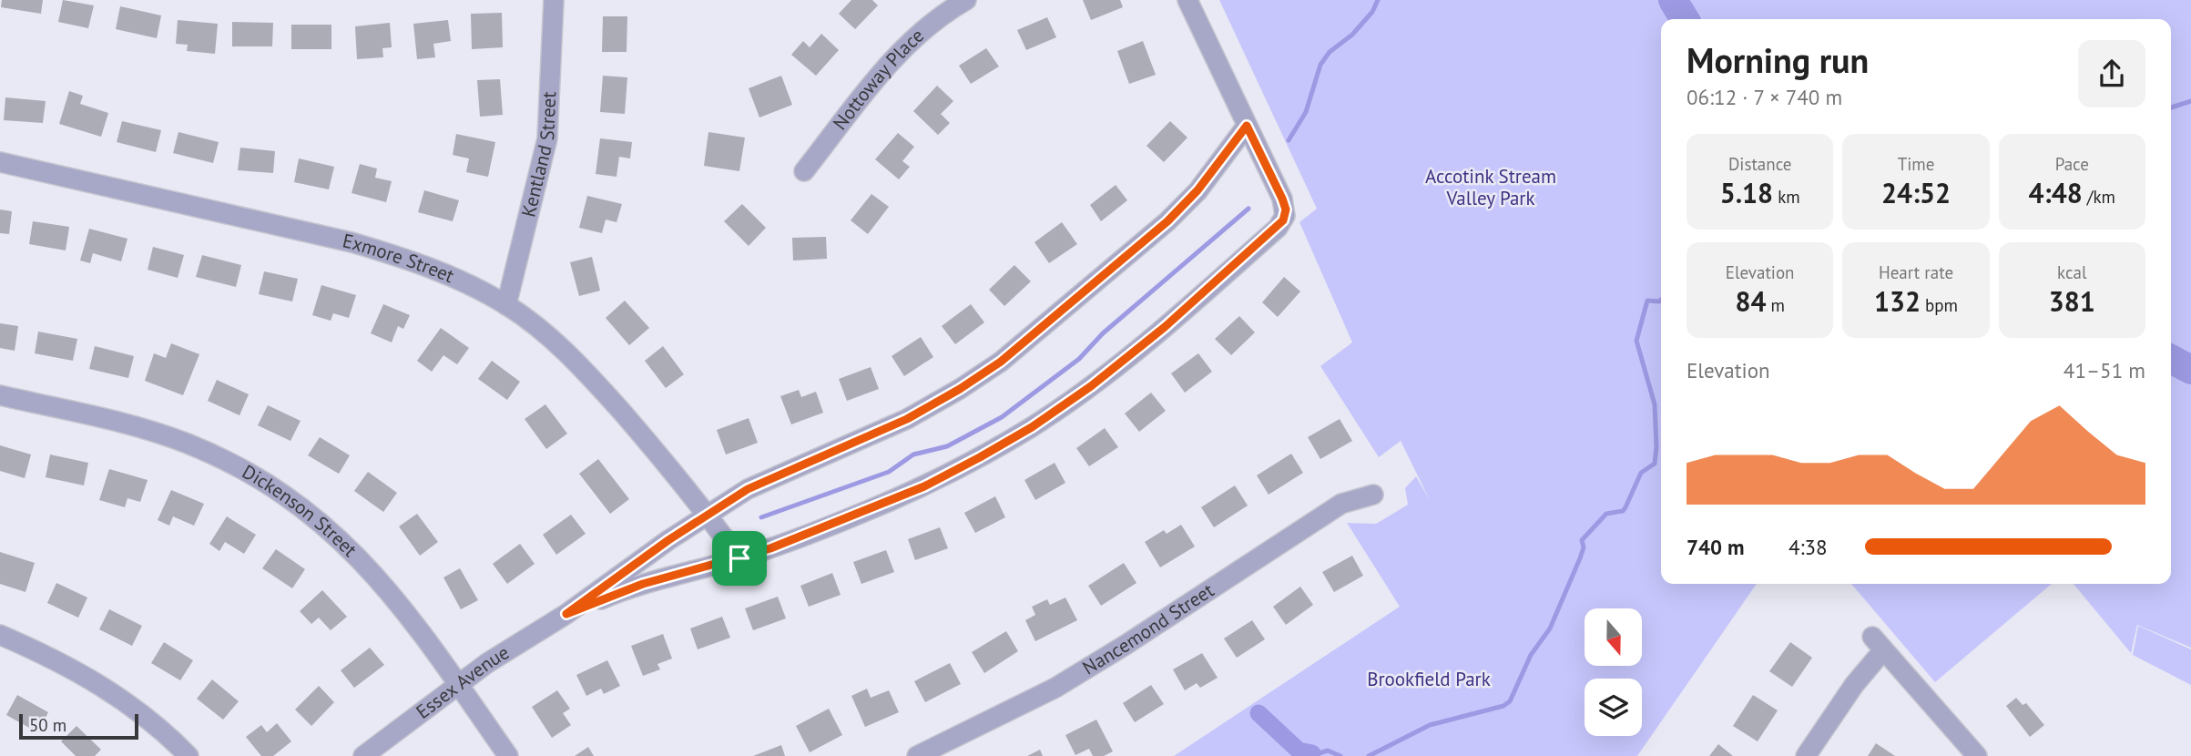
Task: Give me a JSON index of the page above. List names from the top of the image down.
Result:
{
  "streets": {
    "street": [
      "Nottoway Place",
      "Kentland Street",
      "Exmore Street",
      "Dickenson Street",
      "Nancemond Street",
      "Essex Avenue"
    ]
  },
  "crossings": [
    ["Kentland Street", "Exmore Street"],
    ["Exmore Street", "Essex Avenue"],
    ["Dickenson Street", "Essex Avenue"]
  ],
  "parks": ["Accotink Stream Valley Park", "Brookfield Park"],
  "scale_bar": "50 m",
  "north": "bottom",
  "page": {
    "heading": ["Morning run", "06:12 · 7 × 740 m"],
    "stats": [
      ["Distance", "5.18 km"],
      ["Time", "24:52"],
      ["Pace", "4:48 /km"],
      ["Elevation", "84 m"],
      ["Heart rate", "132 bpm"],
      ["kcal", "381"]
    ],
    "chart": ["Elevation", "41–51 m"],
    "list": [
      {
        "name": "740 m",
        "note": "4:38"
      }
    ],
    "scale": "50 m"
  }
}
